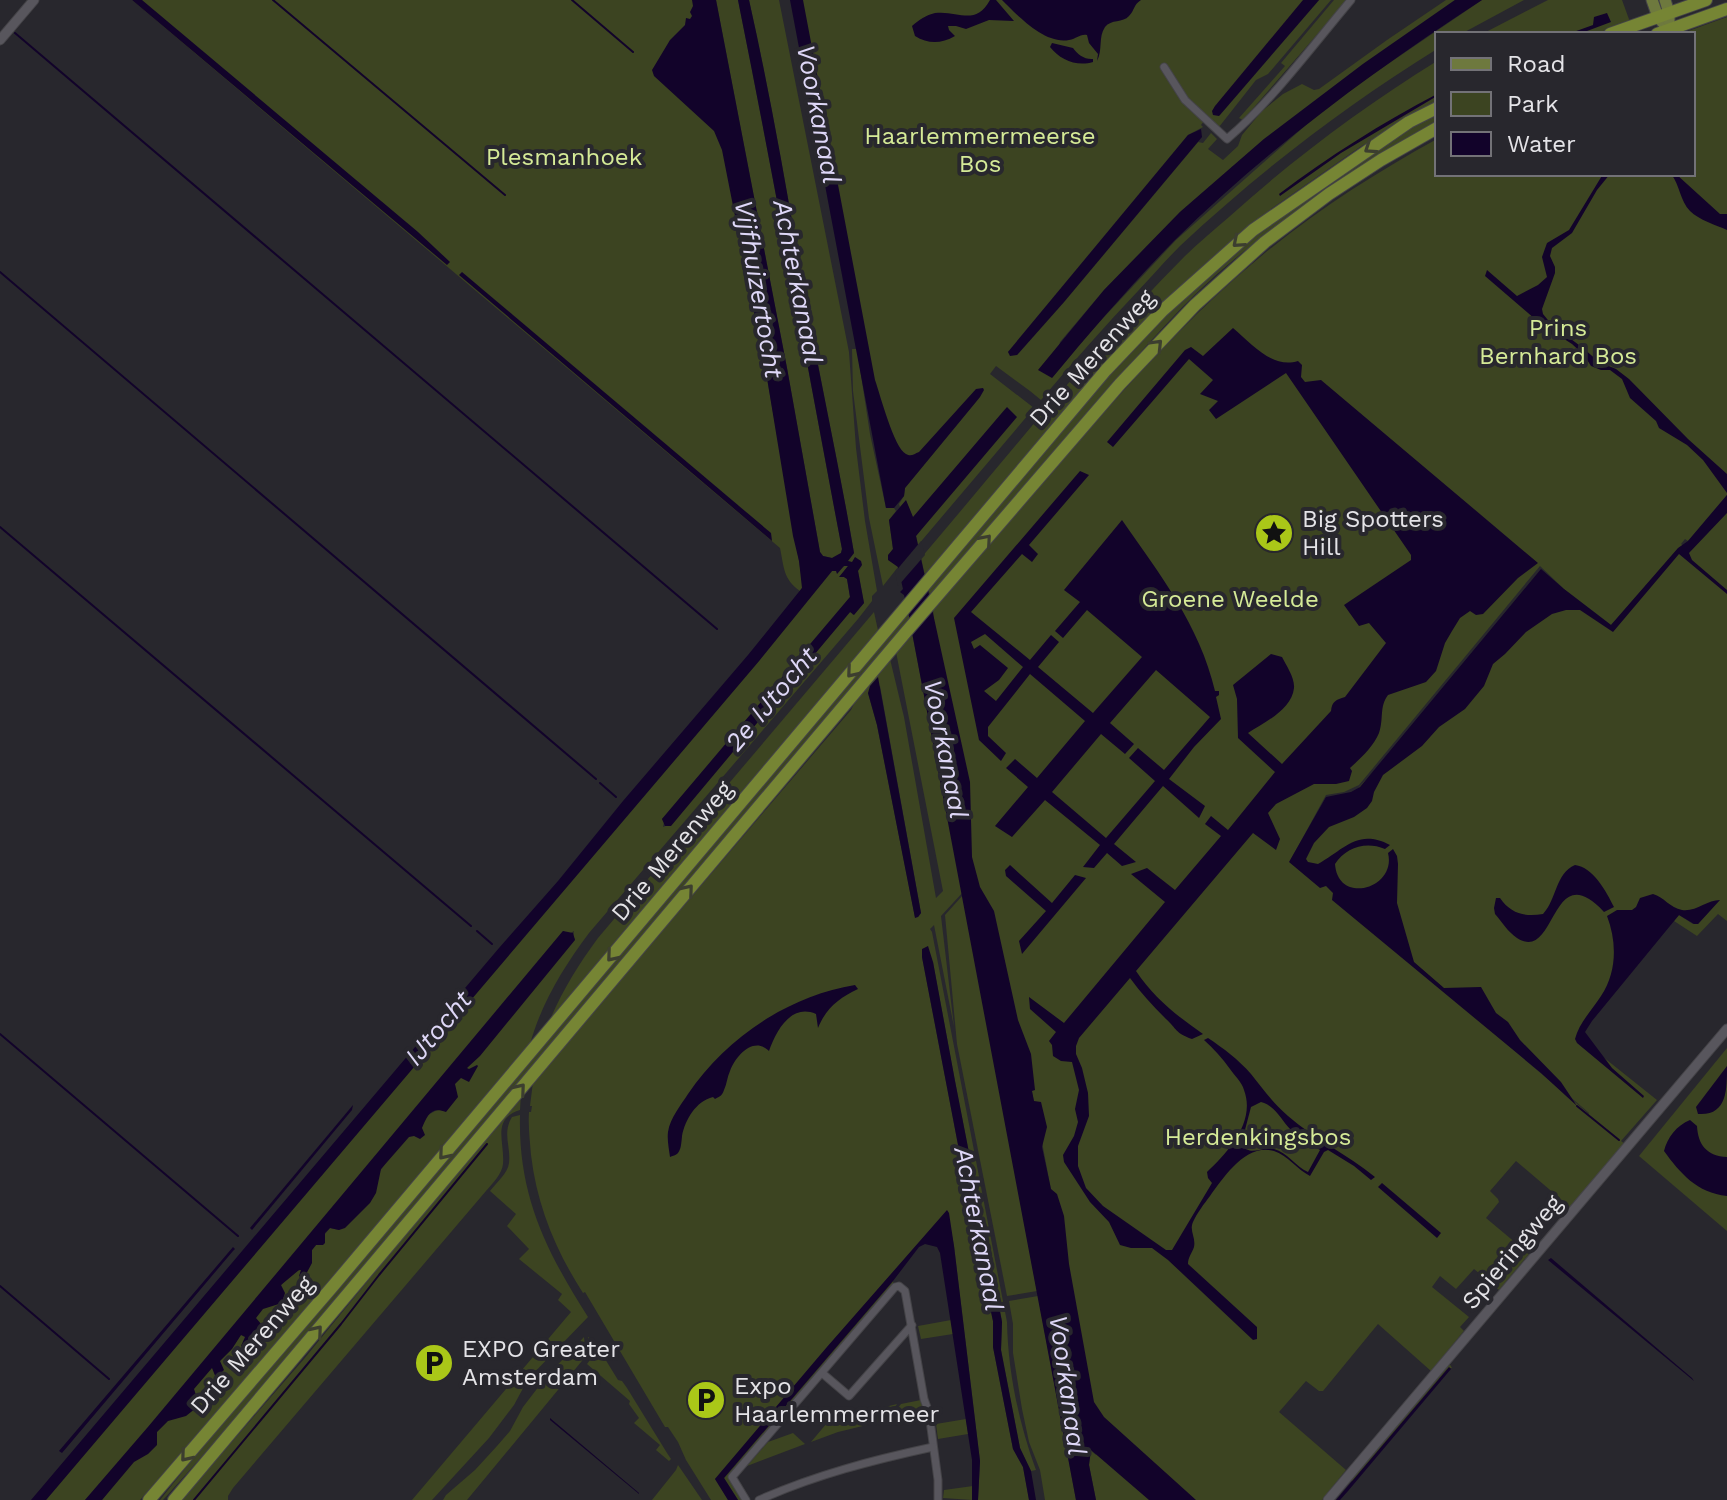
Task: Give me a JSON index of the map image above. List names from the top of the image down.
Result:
{
  "streets": {
    "highway": ["Drie Merenweg"],
    "street": ["Spieringweg"]
  },
  "water": [
    "Voorkanaal",
    "Achterkanaal",
    "Vijfhuizertocht",
    "2e IJtocht",
    "IJtocht"
  ],
  "parks": [
    "Haarlemmermeerse Bos",
    "Plesmanhoek",
    "Prins Bernhard Bos",
    "Groene Weelde",
    "Herdenkingsbos"
  ],
  "places": {
    "place": ["Big Spotters Hill"],
    "parking": ["EXPO Greater Amsterdam", "Expo Haarlemmermeer"]
  },
  "legend": ["Road", "Park", "Water"]
}
